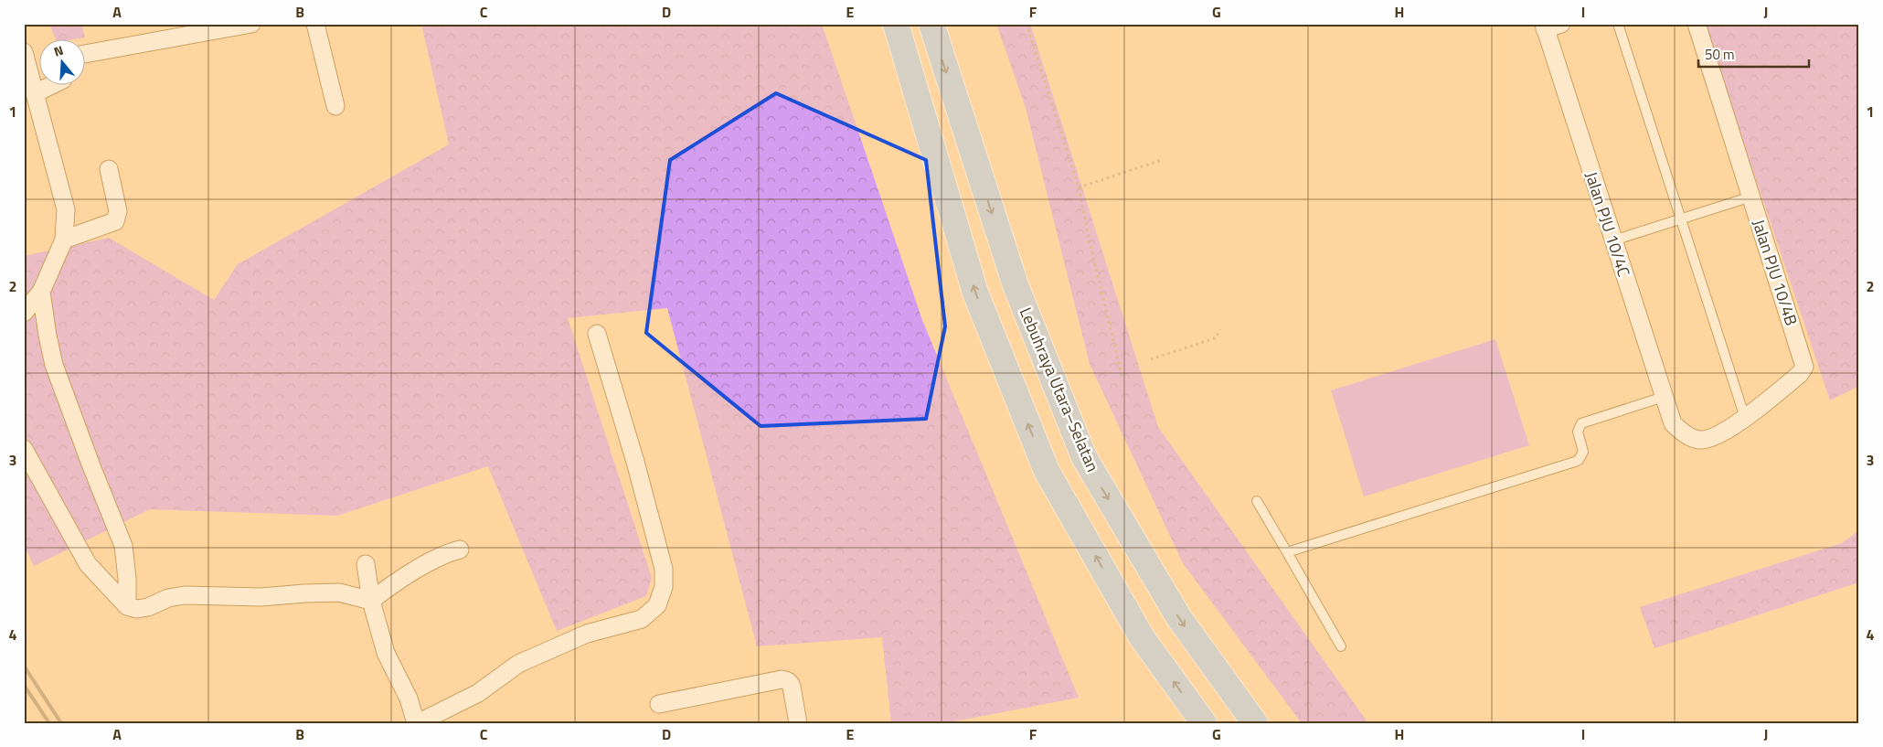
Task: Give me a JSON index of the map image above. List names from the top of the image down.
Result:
{
  "streets": {
    "highway": ["Lebuhraya Utara–Selatan"],
    "street": ["Jalan PJU 10/4C", "Jalan PJU 10/4B"]
  },
  "crossings": [
    ["Jalan PJU 10/4C", "Jalan PJU 10/4B"]
  ],
  "scale_bar": "50 m",
  "north": "top",
  "grid": {
    "columns": [
      "A",
      "B",
      "C",
      "D",
      "E",
      "F",
      "G",
      "H",
      "I",
      "J"
    ],
    "rows": [
      "1",
      "2",
      "3",
      "4"
    ]
  }
}
